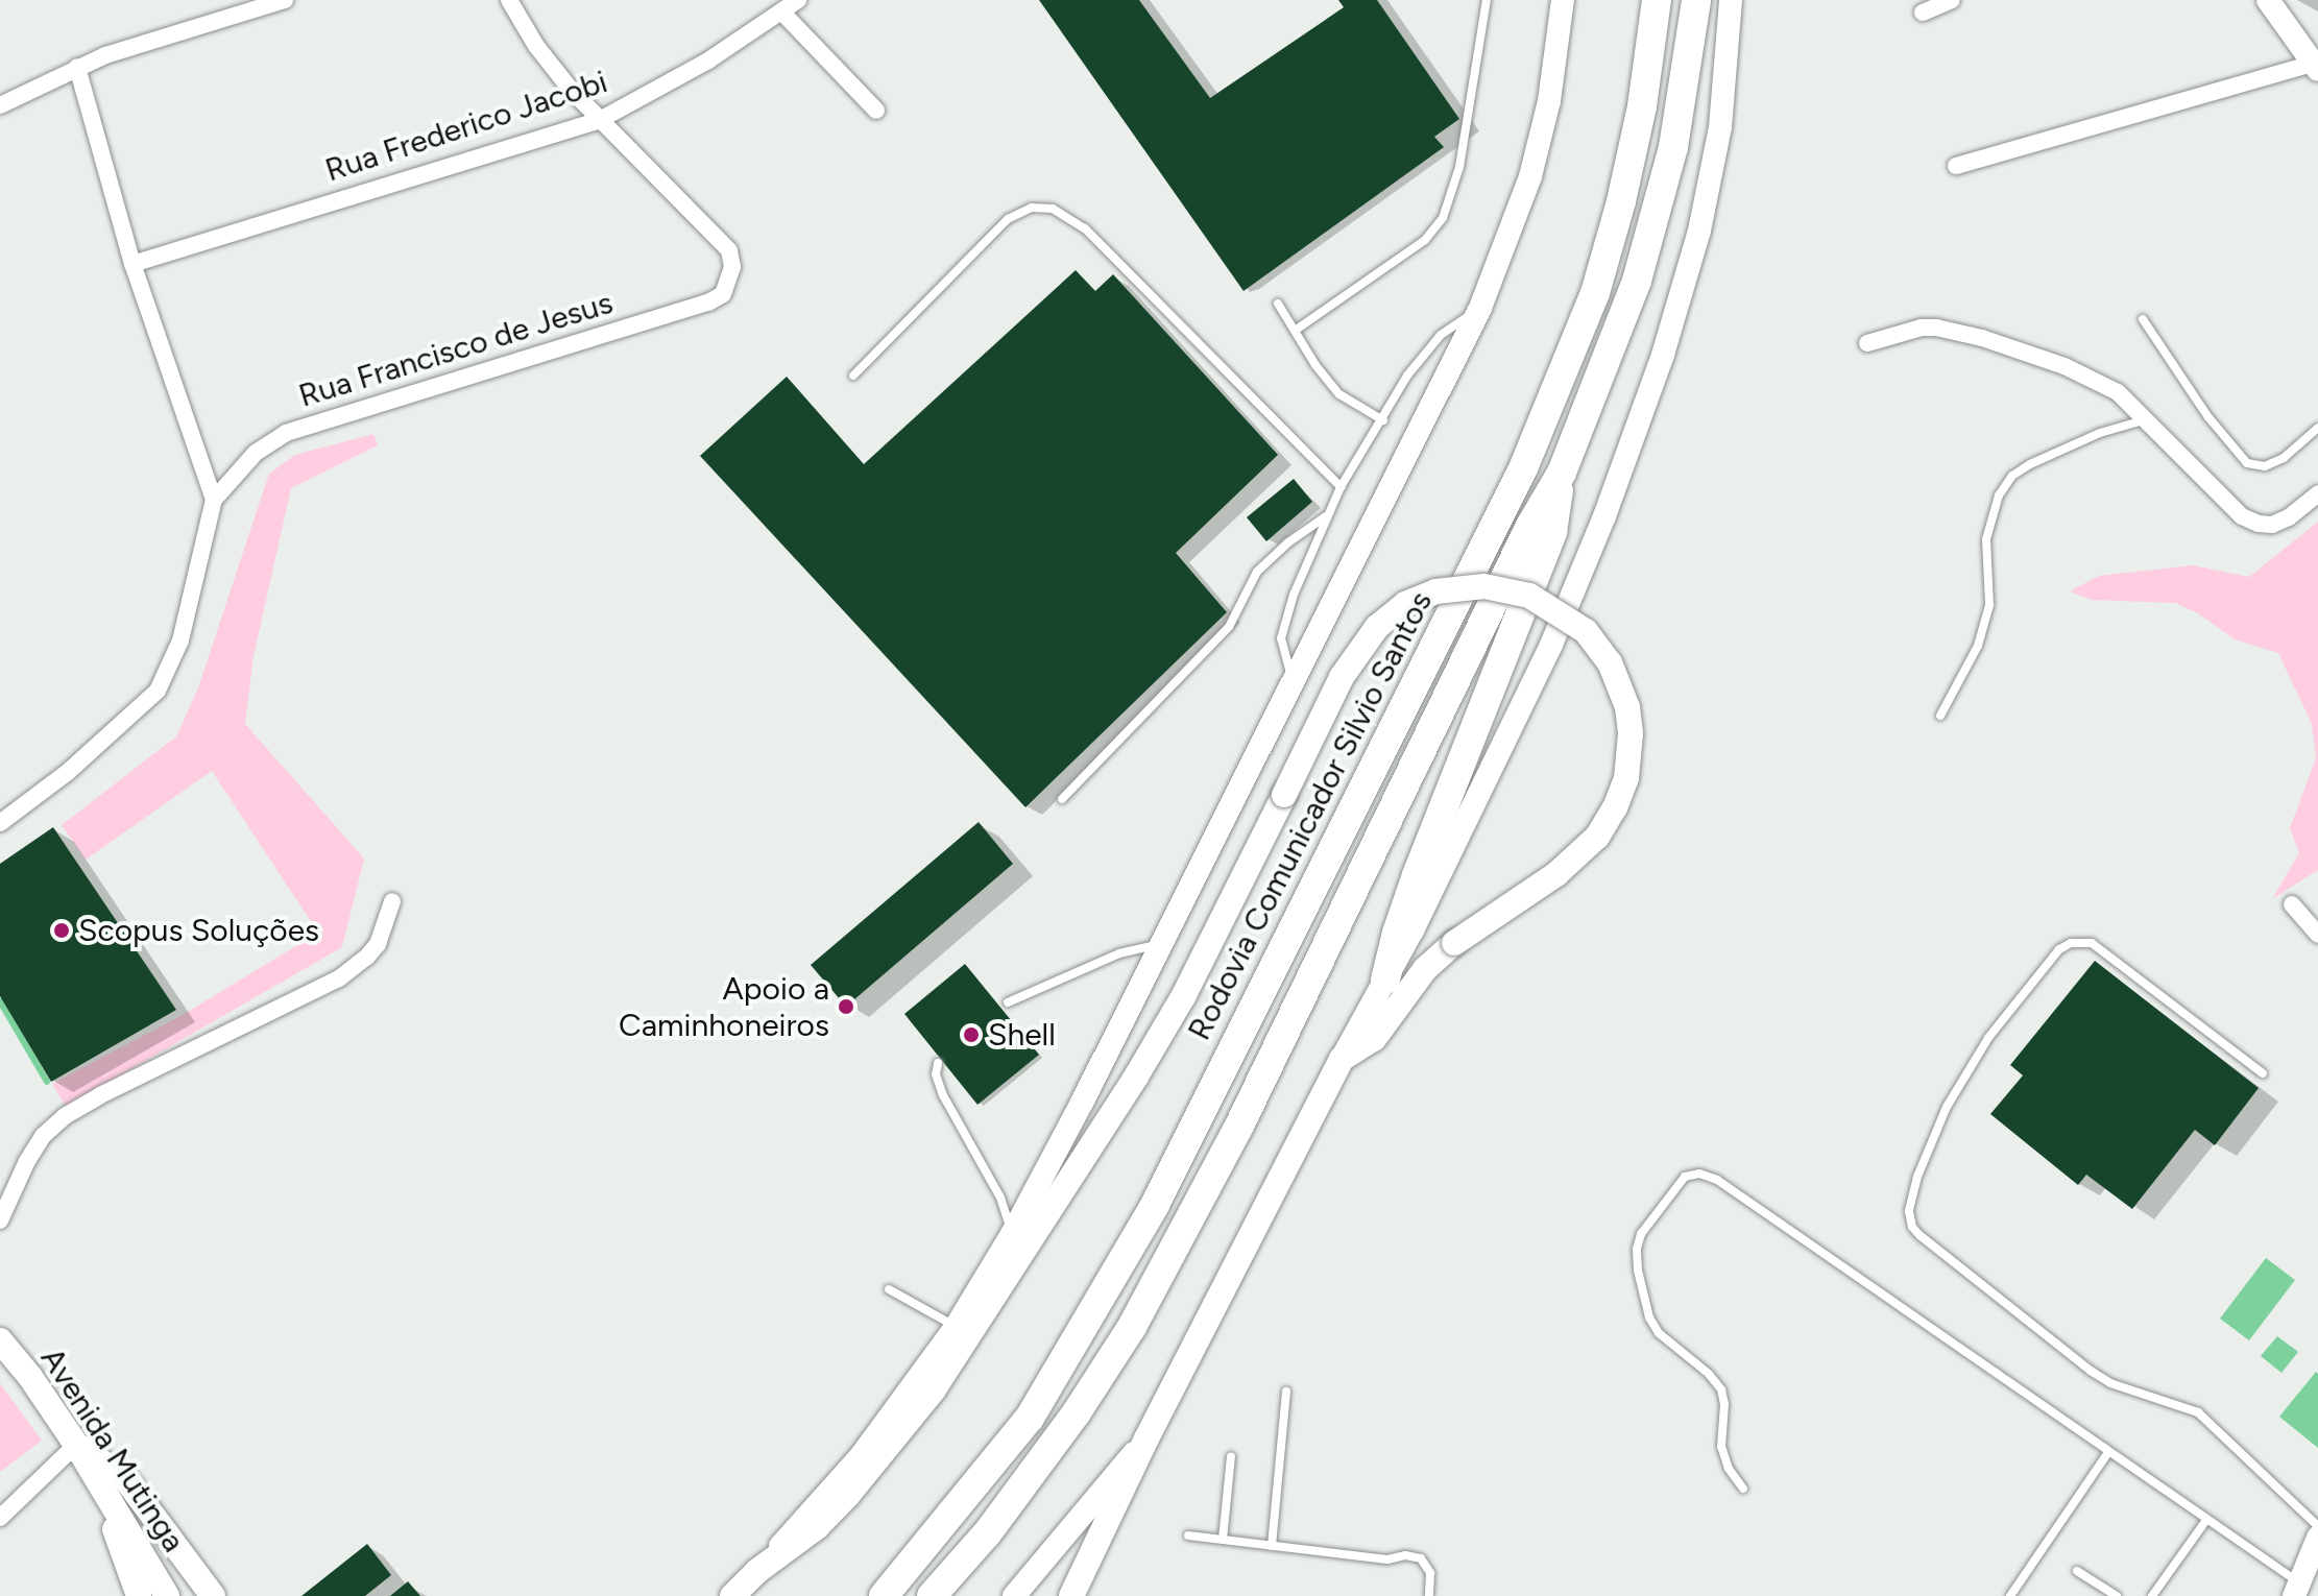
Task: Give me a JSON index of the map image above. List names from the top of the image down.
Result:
{
  "streets": {
    "highway": ["Rodovia Comunicador Silvio Santos"],
    "main road": ["Avenida Mutinga"],
    "street": ["Rua Frederico Jacobi", "Rua Francisco de Jesus"]
  },
  "crossings": [
    ["Rua Frederico Jacobi", "Rua Francisco de Jesus"]
  ],
  "places": ["Scopus Soluções", "Apoio a Caminhoneiros", "Shell"]
}
